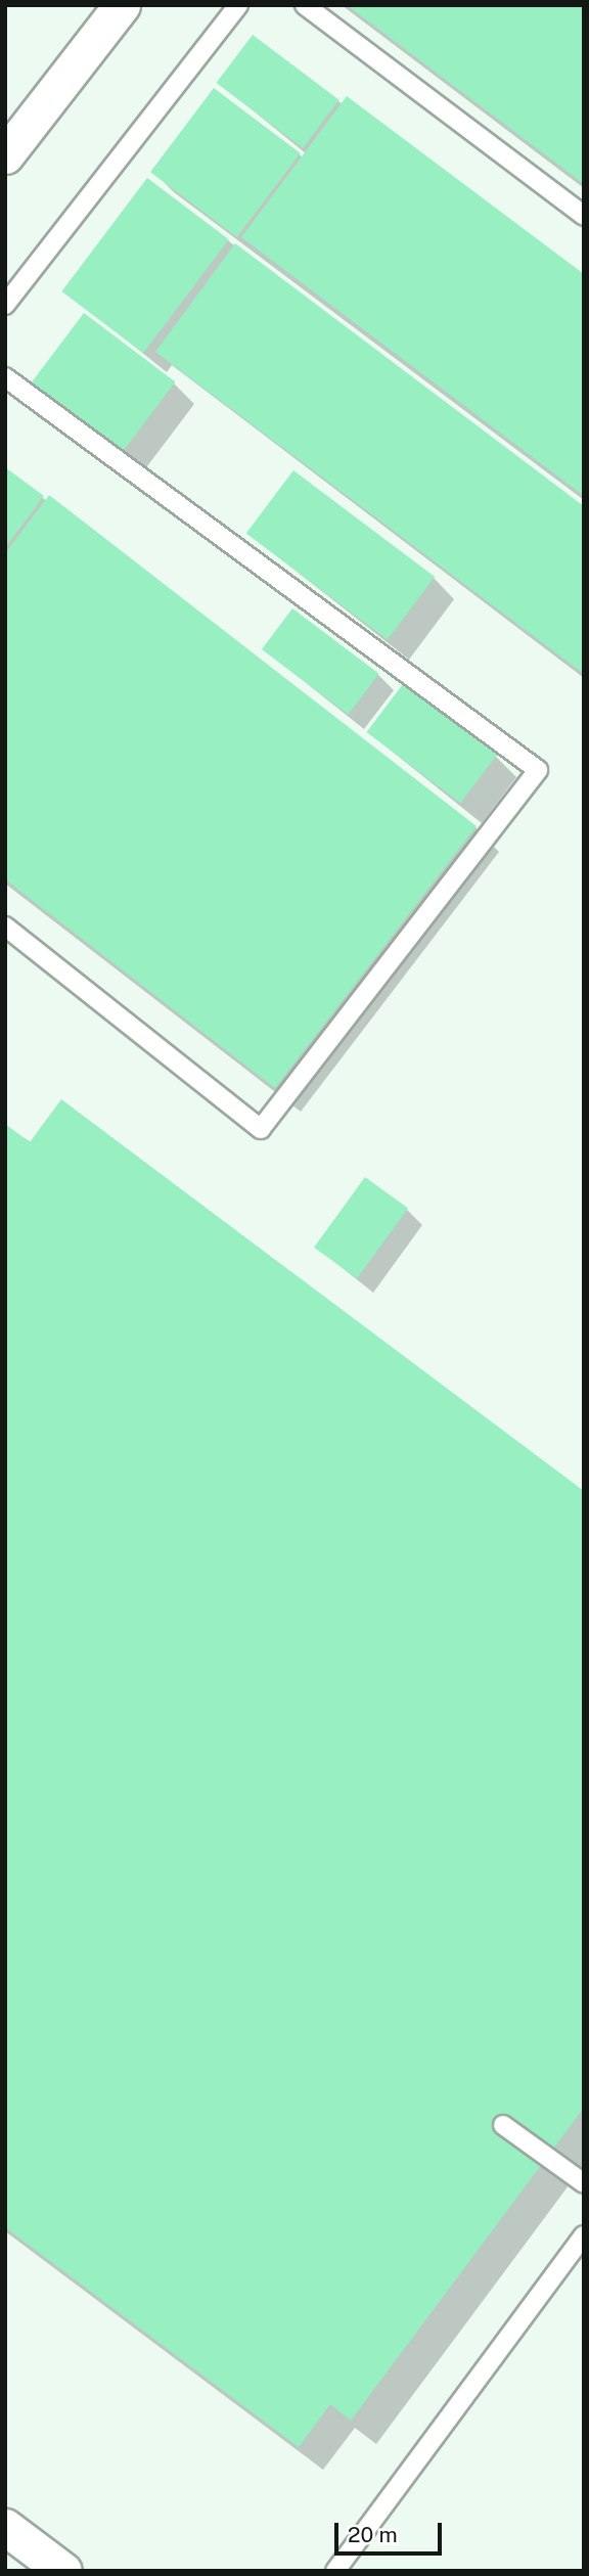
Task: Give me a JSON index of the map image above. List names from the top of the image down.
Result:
{
  "scale_bar": "20 m"
}
